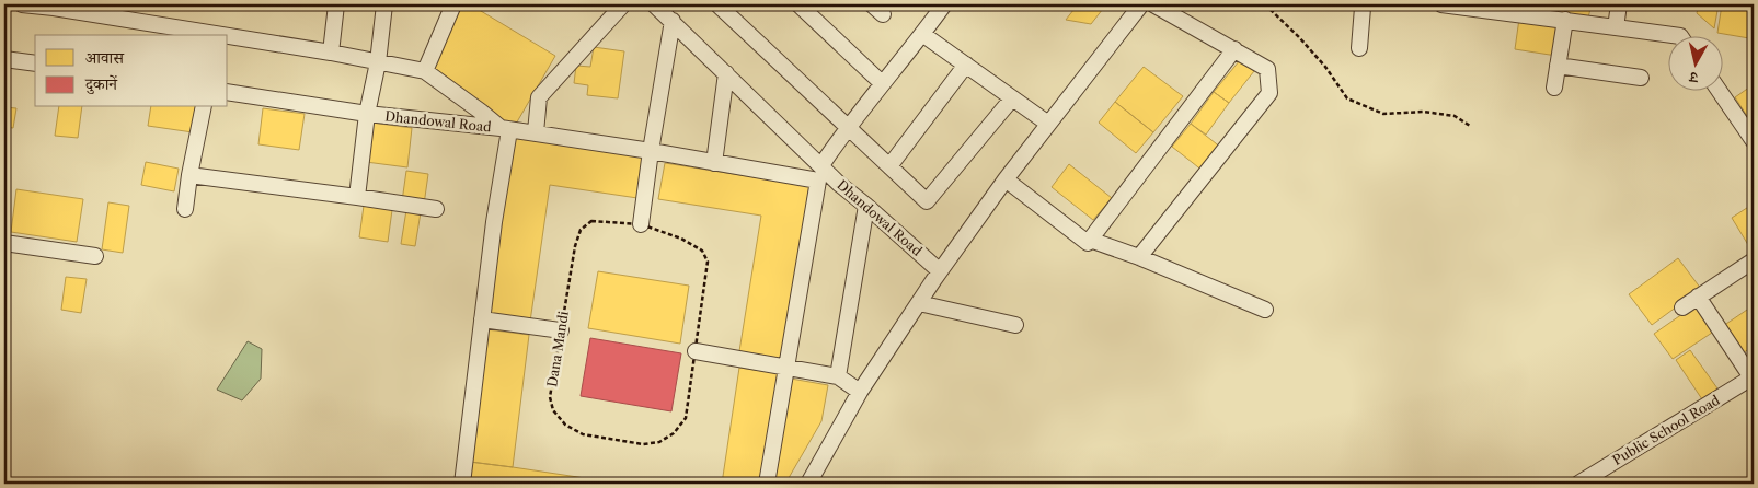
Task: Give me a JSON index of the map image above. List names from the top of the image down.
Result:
{
  "streets": {
    "street": ["Dhandowal Road", "Public School Road"],
    "path": ["Dana Mandi"]
  },
  "legend": ["आवास", "दुकानें"],
  "north": "bottom"
}
